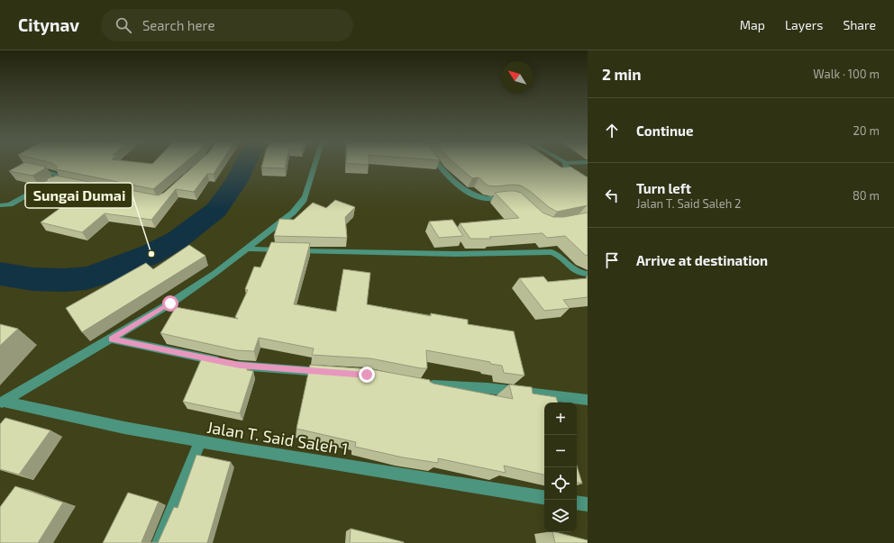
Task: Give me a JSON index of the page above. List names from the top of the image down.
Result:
{
  "streets": {
    "street": ["Jalan T. Said Saleh 1"]
  },
  "places": ["Sungai Dumai"],
  "north": "top left",
  "page": {
    "header": "Citynav",
    "search": "Search here",
    "nav": ["Map", "Layers", "Share"],
    "heading": ["2 min", "Walk · 100 m"],
    "list": [
      ["Continue", "20 m"],
      ["Turn left", "Jalan T. Said Saleh 2", "80 m"],
      "Arrive at destination"
    ],
    "map_buttons": ["+", "−"]
  }
}
